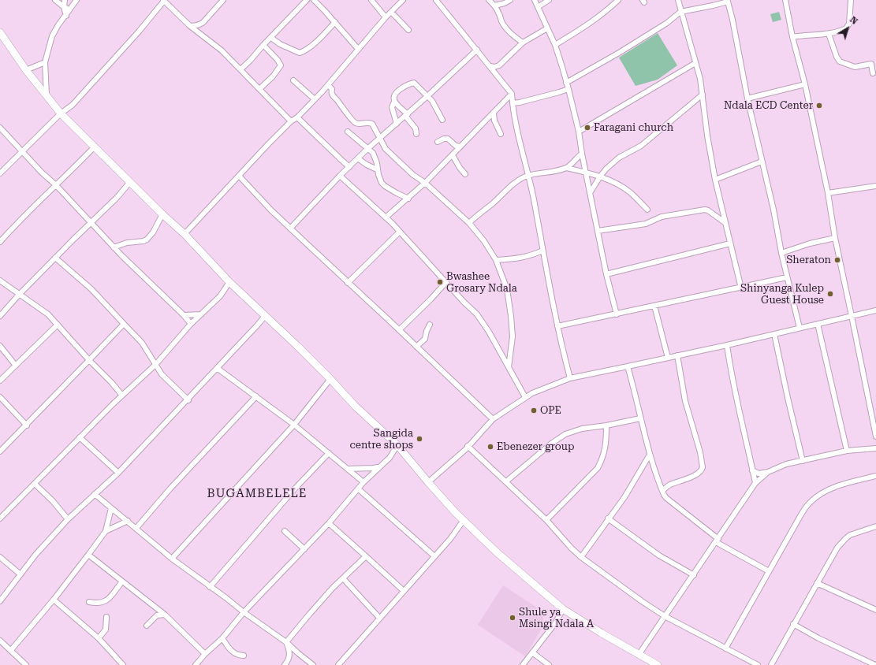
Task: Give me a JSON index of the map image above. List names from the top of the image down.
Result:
{
  "districts": ["BUGAMBELELE"],
  "places": [
    "Ndala ECD Center",
    "Faragani church",
    "Sheraton",
    "Bwashee Grosary Ndala",
    "Shinyanga Kulep Guest House",
    "OPE",
    "Sangida centre shops",
    "Ebenezer group",
    "Shule ya Msingi Ndala A"
  ],
  "north": "top right"
}
